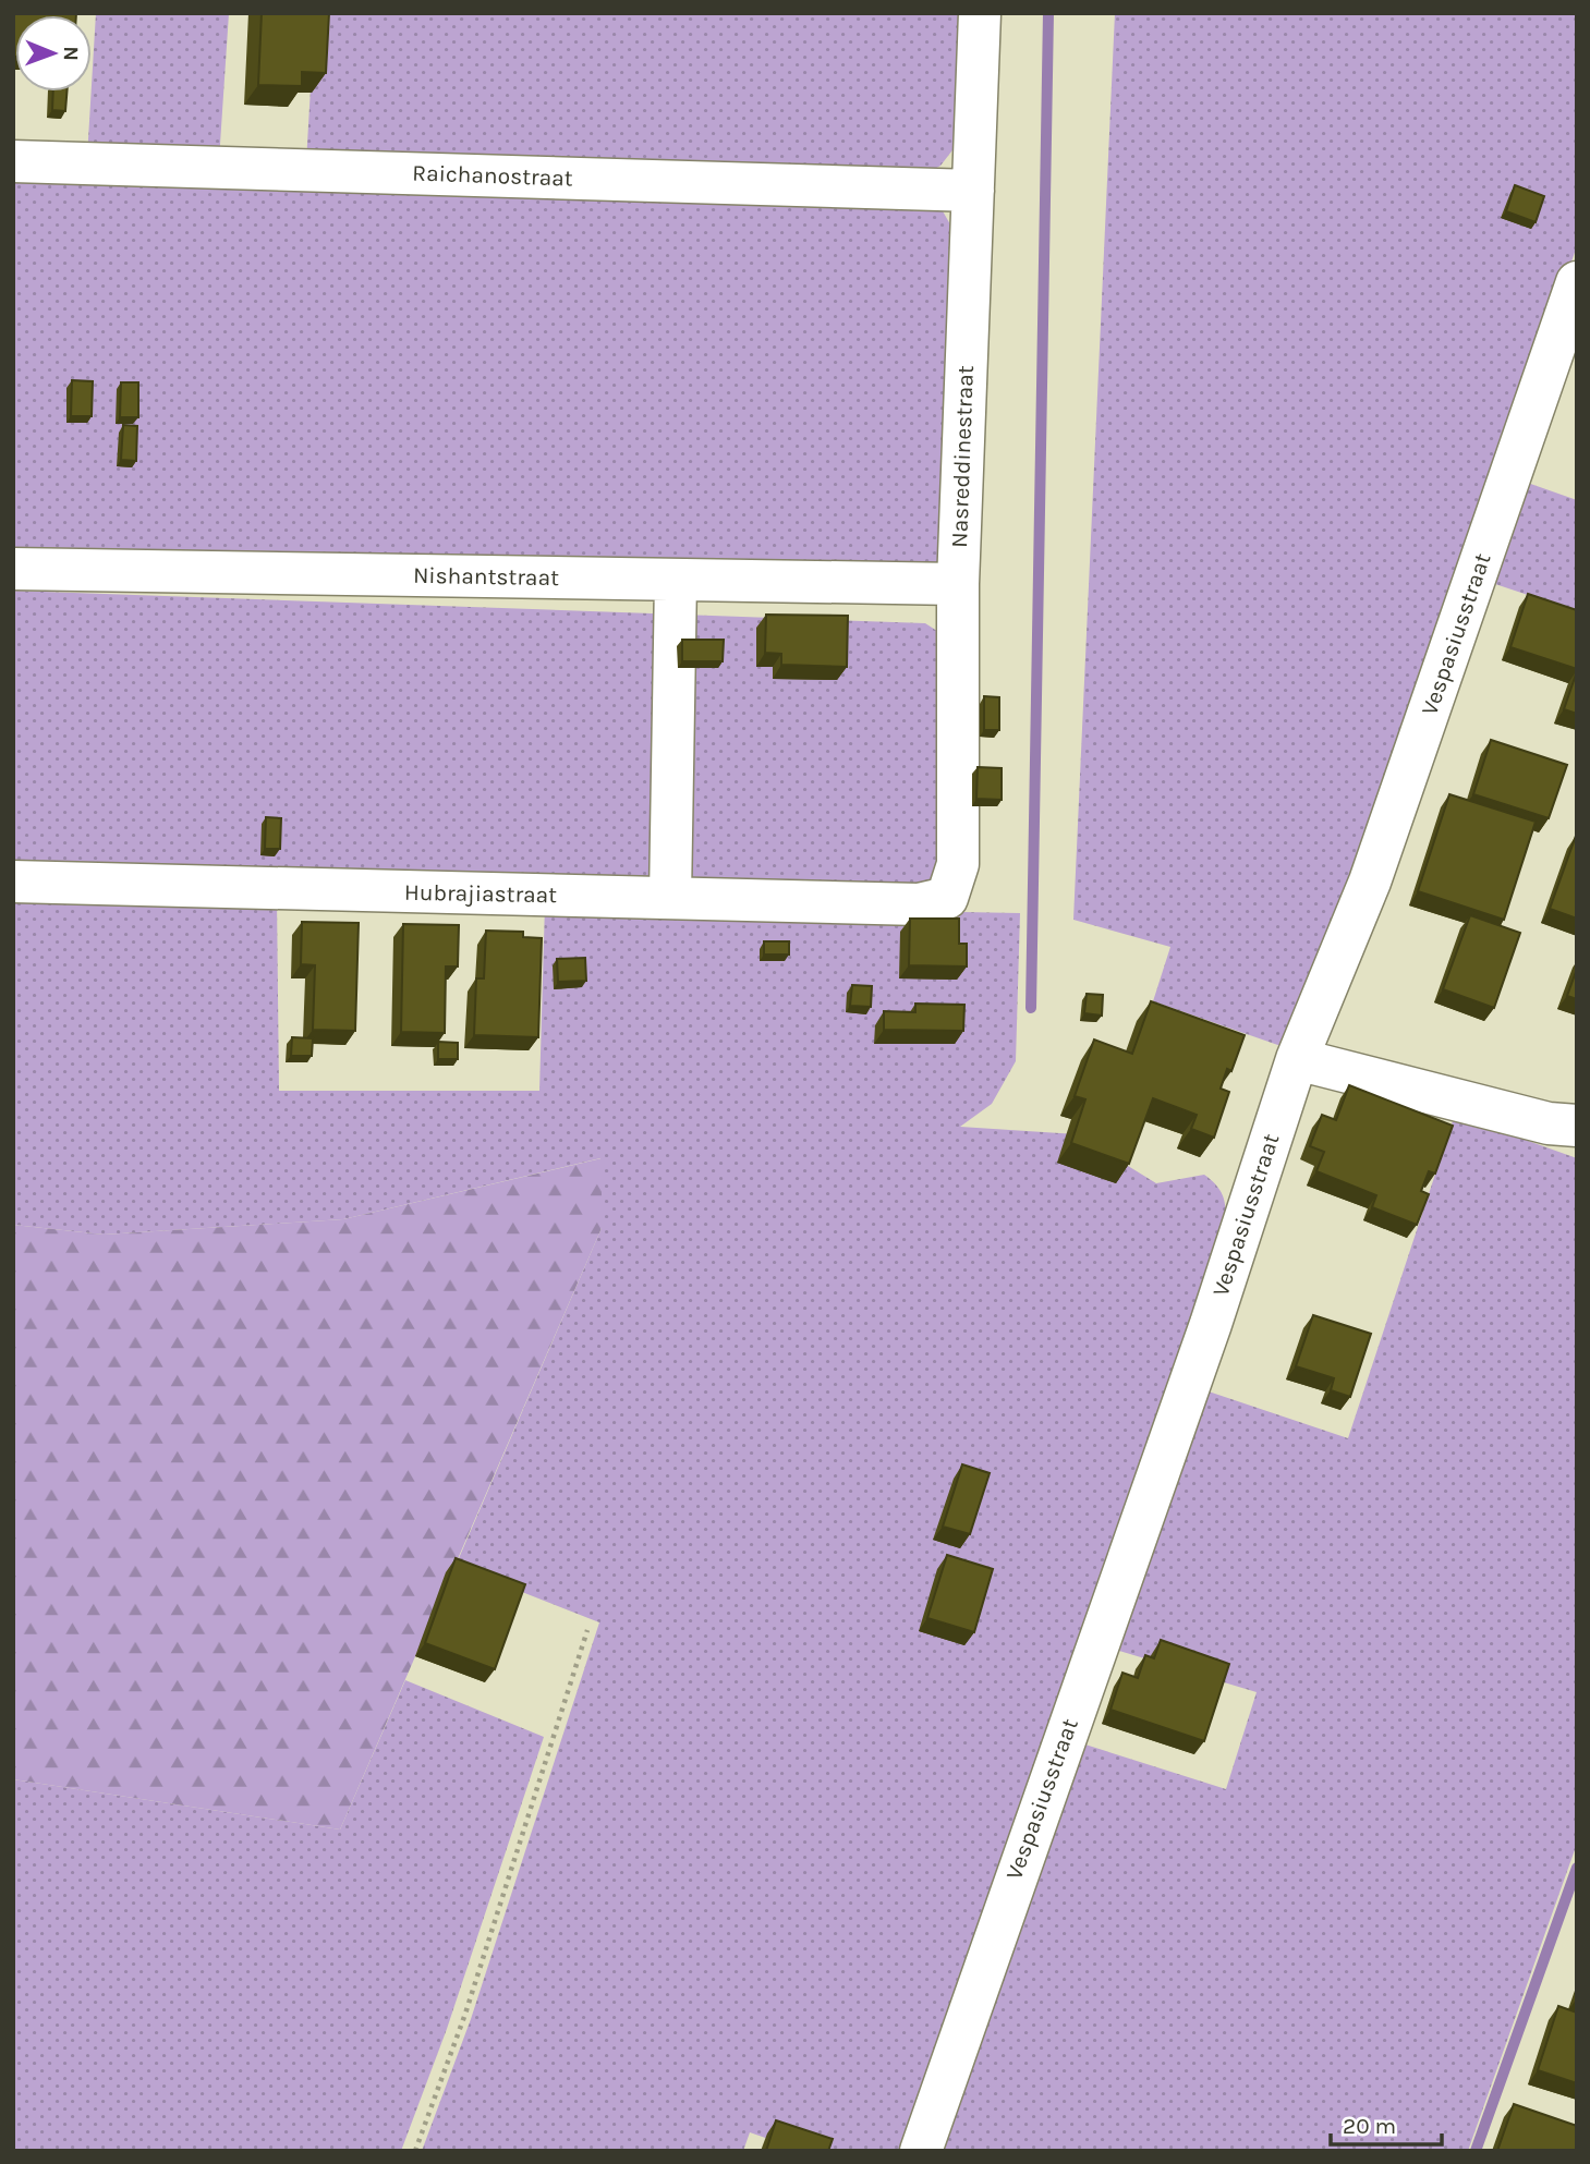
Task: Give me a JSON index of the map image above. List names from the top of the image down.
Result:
{
  "streets": {
    "street": [
      "Raichanostraat",
      "Nasreddinestraat",
      "Nishantstraat",
      "Vespasiusstraat",
      "Hubrajiastraat"
    ]
  },
  "crossings": [
    ["Raichanostraat", "Nasreddinestraat"],
    ["Nasreddinestraat", "Nishantstraat"],
    ["Nasreddinestraat", "Hubrajiastraat"]
  ],
  "scale_bar": "20 m",
  "north": "right"
}
